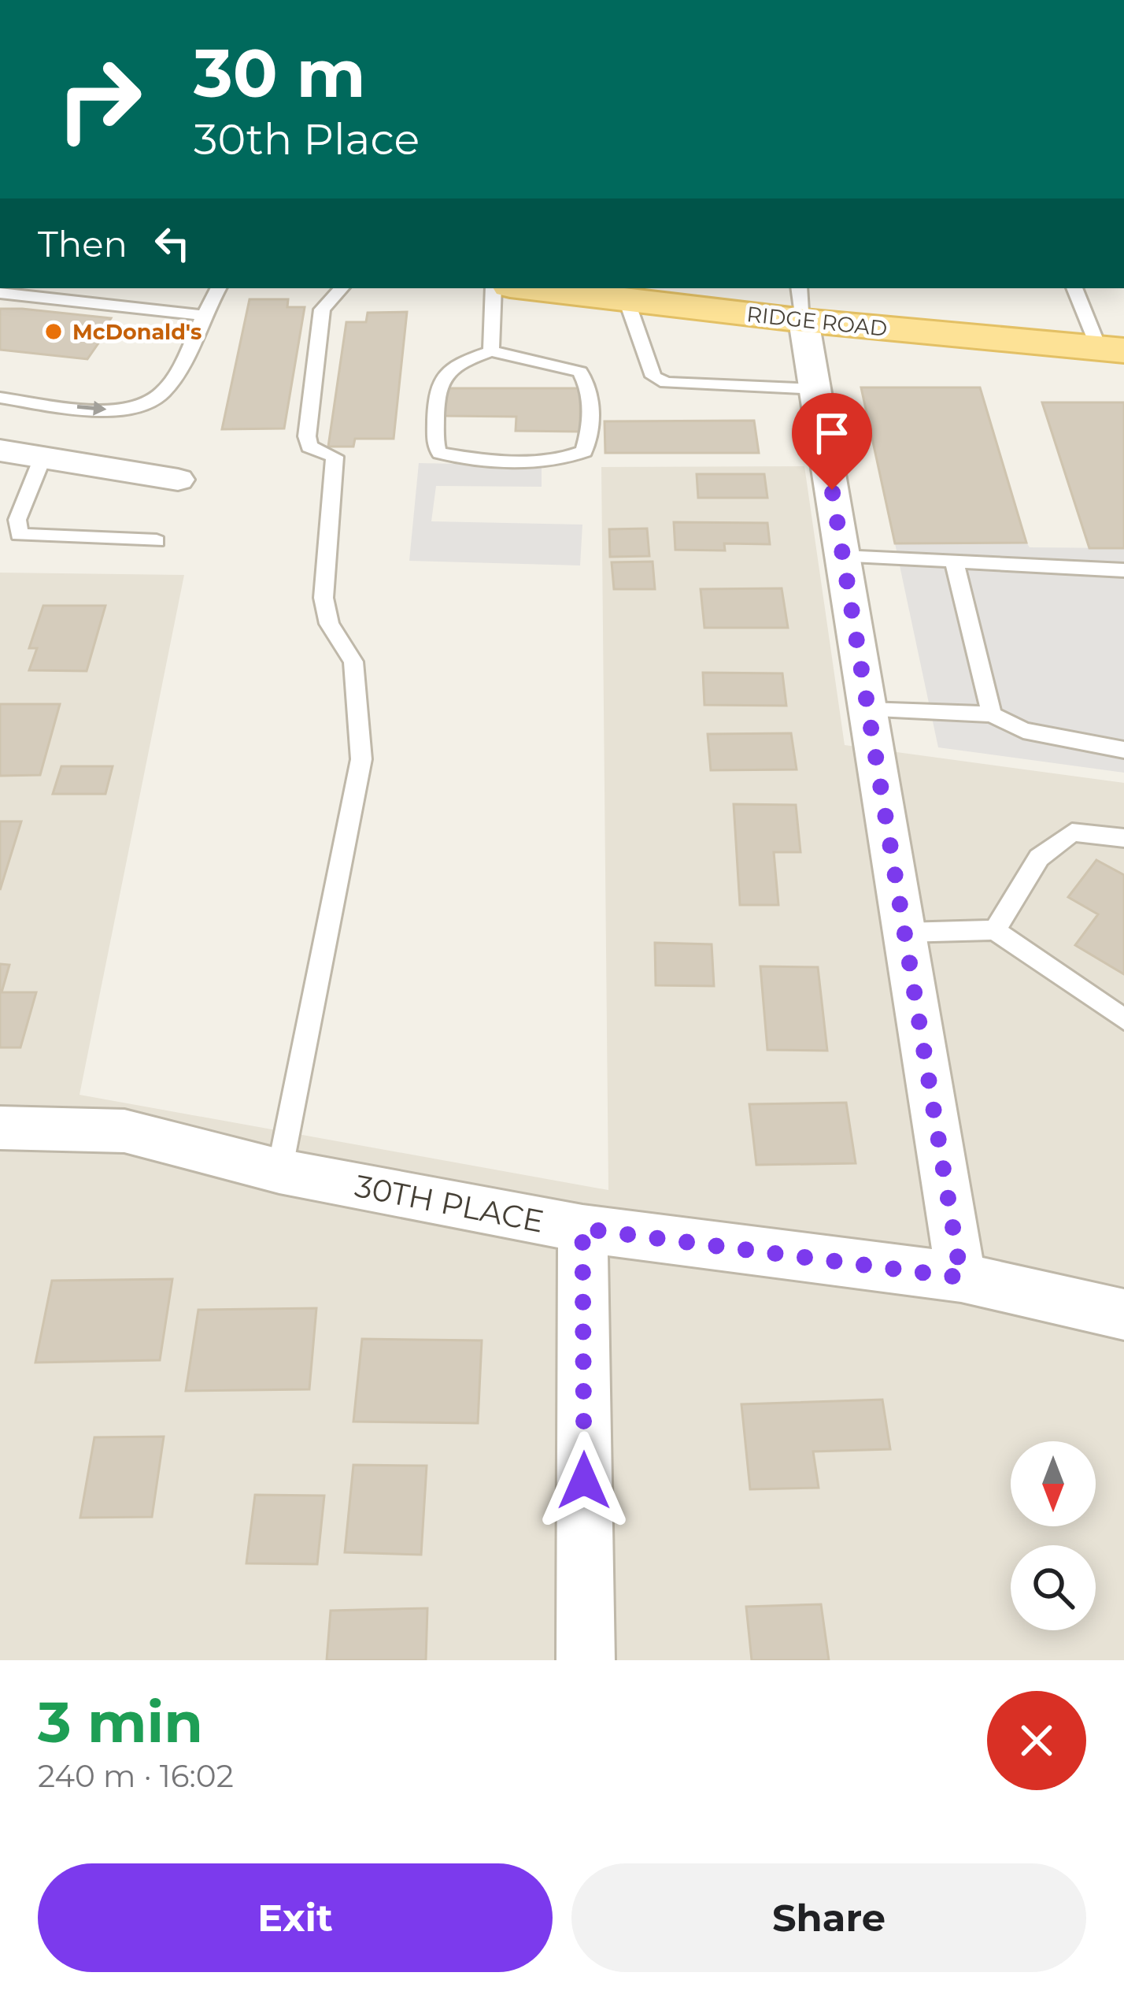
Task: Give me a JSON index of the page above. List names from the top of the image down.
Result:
{
  "streets": {
    "main road": ["RIDGE ROAD"],
    "street": ["30TH PLACE"]
  },
  "places": ["McDonald's"],
  "north": "bottom",
  "page": {
    "turn": ["30 m", "30th Place"],
    "then": "Then",
    "heading": ["3 min", "240 m · 16:02"],
    "buttons": ["Exit", "Share"]
  }
}
